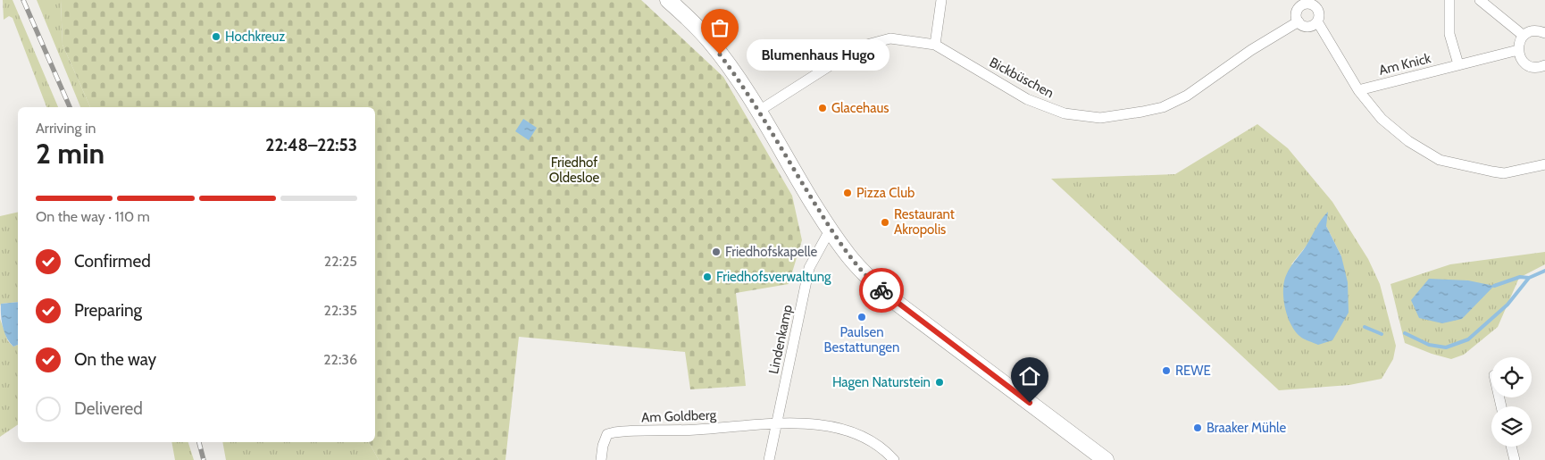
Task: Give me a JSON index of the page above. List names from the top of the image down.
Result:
{
  "streets": {
    "street": [
      "Am Knick",
      "Bickbüschen",
      "Lindenkamp",
      "Am Goldberg"
    ]
  },
  "crossings": [
    ["Lindenkamp", "Am Goldberg"]
  ],
  "parks": ["Friedhof Oldesloe"],
  "places": [
    "Hochkreuz",
    "Blumenhaus Hugo",
    "Glacehaus",
    "Pizza Club",
    "Restaurant Akropolis",
    "Friedhofskapelle",
    "Friedhofsverwaltung",
    "Paulsen Bestattungen",
    "REWE",
    "Hagen Naturstein",
    "Braaker Mühle"
  ],
  "page": {
    "bubble": "Blumenhaus Hugo",
    "heading": ["2 min", "Arriving in", "22:48–22:53"],
    "bar": "On the way · 110 m",
    "list": [
      ["Confirmed", "22:25"],
      ["Preparing", "22:35"],
      ["On the way", "22:36"],
      "Delivered"
    ]
  }
}
